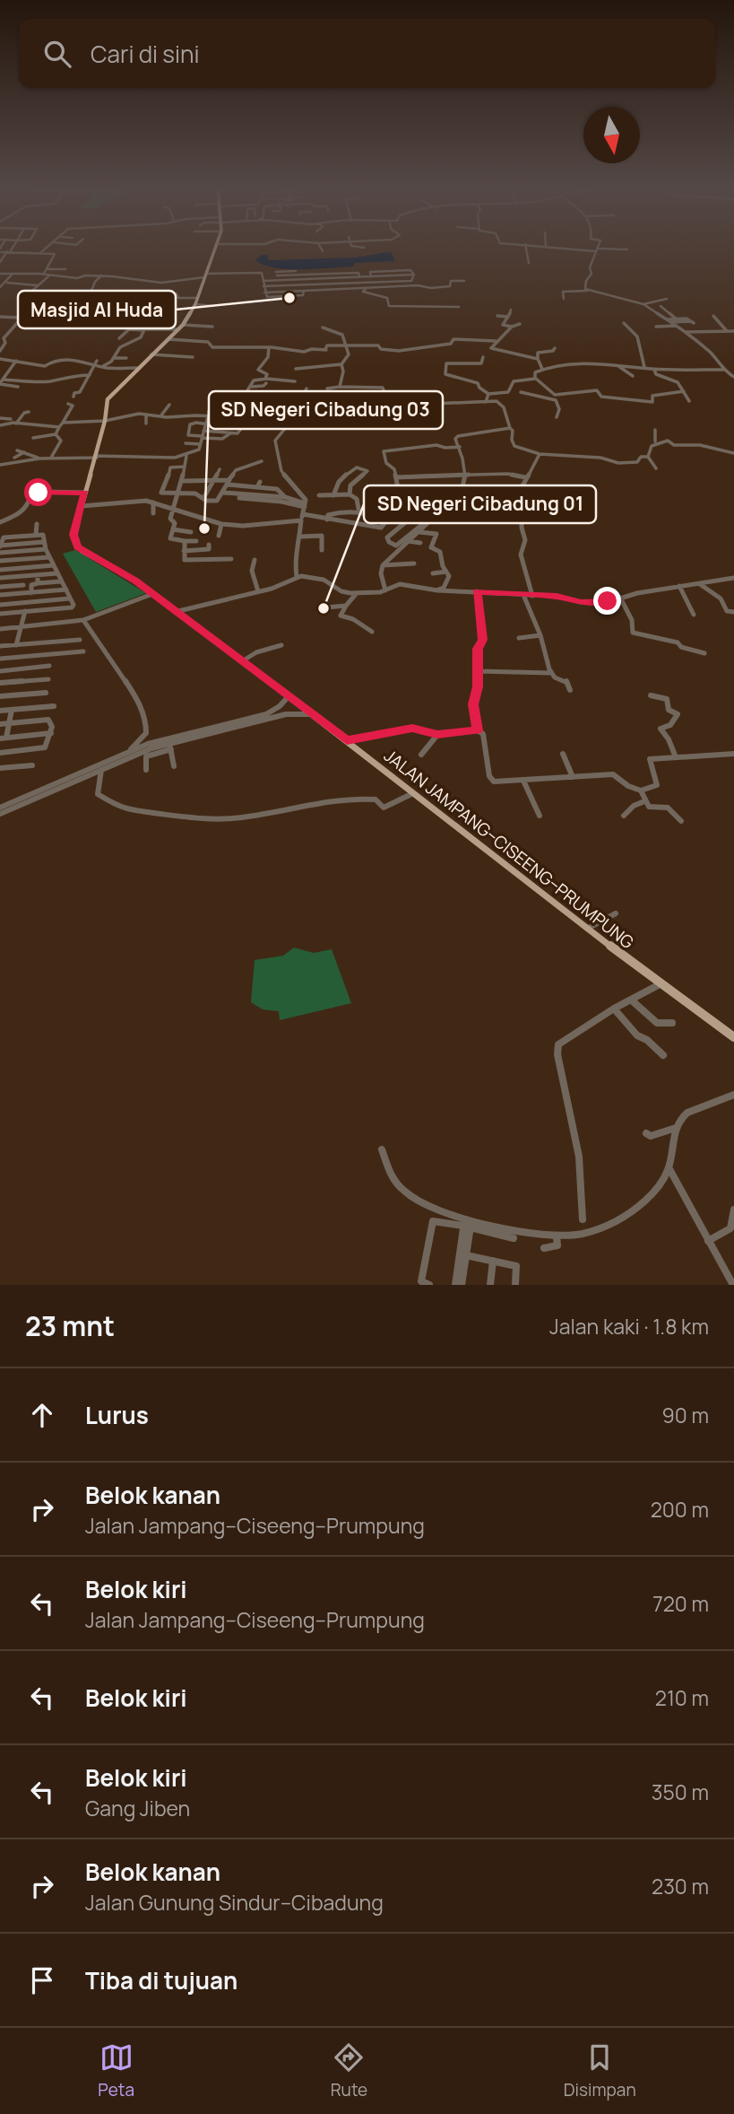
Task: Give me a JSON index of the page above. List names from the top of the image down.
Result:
{
  "streets": {
    "main road": ["JALAN JAMPANG–CISEENG–PRUMPUNG"]
  },
  "places": ["Masjid Al Huda", "SD Negeri Cibadung 03", "SD Negeri Cibadung 01"],
  "north": "bottom",
  "page": {
    "search": "Cari di sini",
    "heading": ["23 mnt", "Jalan kaki · 1.8 km"],
    "list": [
      ["Lurus", "90 m"],
      ["Belok kanan", "Jalan Jampang–Ciseeng–Prumpung", "200 m"],
      ["Belok kiri", "Jalan Jampang–Ciseeng–Prumpung", "720 m"],
      ["Belok kiri", "210 m"],
      ["Belok kiri", "Gang Jiben", "350 m"],
      ["Belok kanan", "Jalan Gunung Sindur–Cibadung", "230 m"],
      "Tiba di tujuan"
    ],
    "nav": ["Peta", "Rute", "Disimpan"]
  }
}
